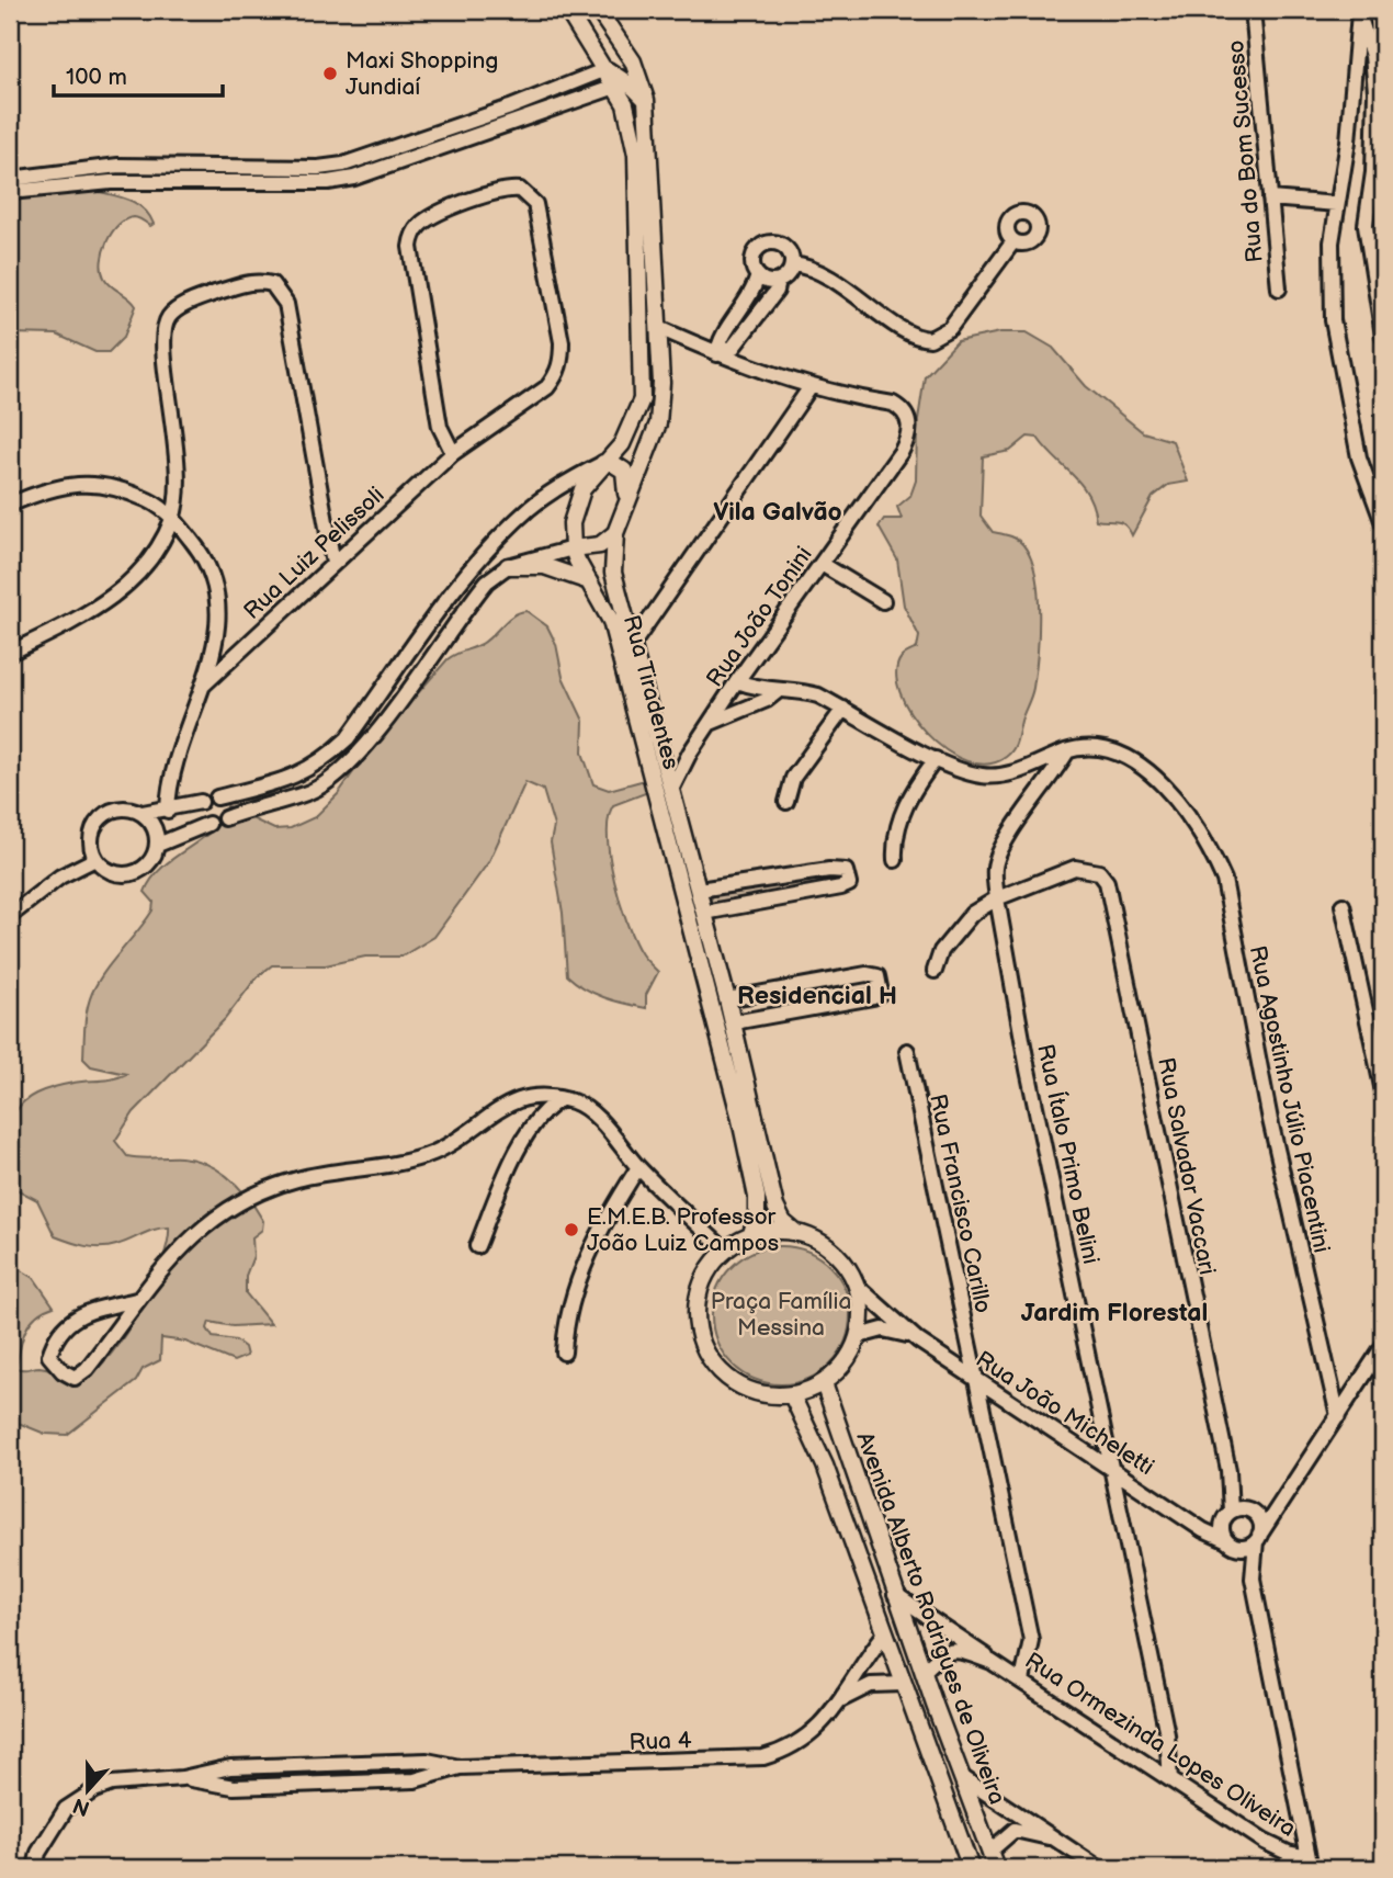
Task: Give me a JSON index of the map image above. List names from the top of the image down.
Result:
{
  "streets": {
    "main road": ["Rua Tiradentes", "Avenida Alberto Rodrigues de Oliveira"],
    "street": [
      "Rua do Bom Sucesso",
      "Rua Luiz Pelissoli",
      "Rua João Tonini",
      "Rua Agostinho Júlio Piacentini",
      "Rua Ítalo Primo Belini",
      "Rua Salvador Vaccari",
      "Rua Francisco Carillo",
      "Rua João Micheletti",
      "Rua 4",
      "Rua Ormezinda Lopes Oliveira"
    ]
  },
  "crossings": [
    ["Rua João Tonini", "Rua Tiradentes"],
    ["Rua João Tonini", "Rua Agostinho Júlio Piacentini"],
    ["Rua Tiradentes", "Rua João Micheletti"],
    ["Rua Tiradentes", "Avenida Alberto Rodrigues de Oliveira"],
    ["Rua Agostinho Júlio Piacentini", "Rua Ítalo Primo Belini"],
    ["Rua Ítalo Primo Belini", "Rua Salvador Vaccari"],
    ["Rua Ítalo Primo Belini", "Rua João Micheletti"],
    ["Rua Ítalo Primo Belini", "Rua Ormezinda Lopes Oliveira"],
    ["Rua Salvador Vaccari", "Rua João Micheletti"],
    ["Rua Francisco Carillo", "Rua João Micheletti"],
    ["Rua Francisco Carillo", "Rua Ormezinda Lopes Oliveira"],
    ["Rua João Micheletti", "Avenida Alberto Rodrigues de Oliveira"],
    ["Avenida Alberto Rodrigues de Oliveira", "Rua 4"],
    ["Avenida Alberto Rodrigues de Oliveira", "Rua Ormezinda Lopes Oliveira"]
  ],
  "districts": ["Vila Galvão", "Residencial H", "Jardim Florestal"],
  "parks": ["Praça Família Messina"],
  "places": ["Maxi Shopping Jundiaí", "E.M.E.B. Professor João Luiz Campos"],
  "scale_bar": "100 m",
  "north": "bottom"
}
